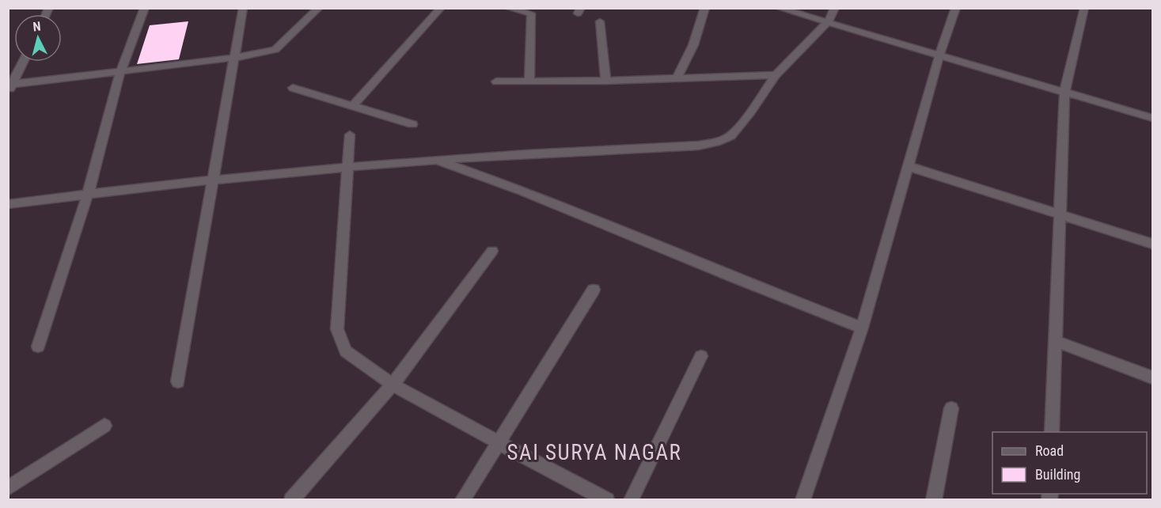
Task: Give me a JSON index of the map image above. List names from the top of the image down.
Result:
{
  "districts": ["SAI SURYA NAGAR"],
  "legend": ["Road", "Building"],
  "north": "top"
}
